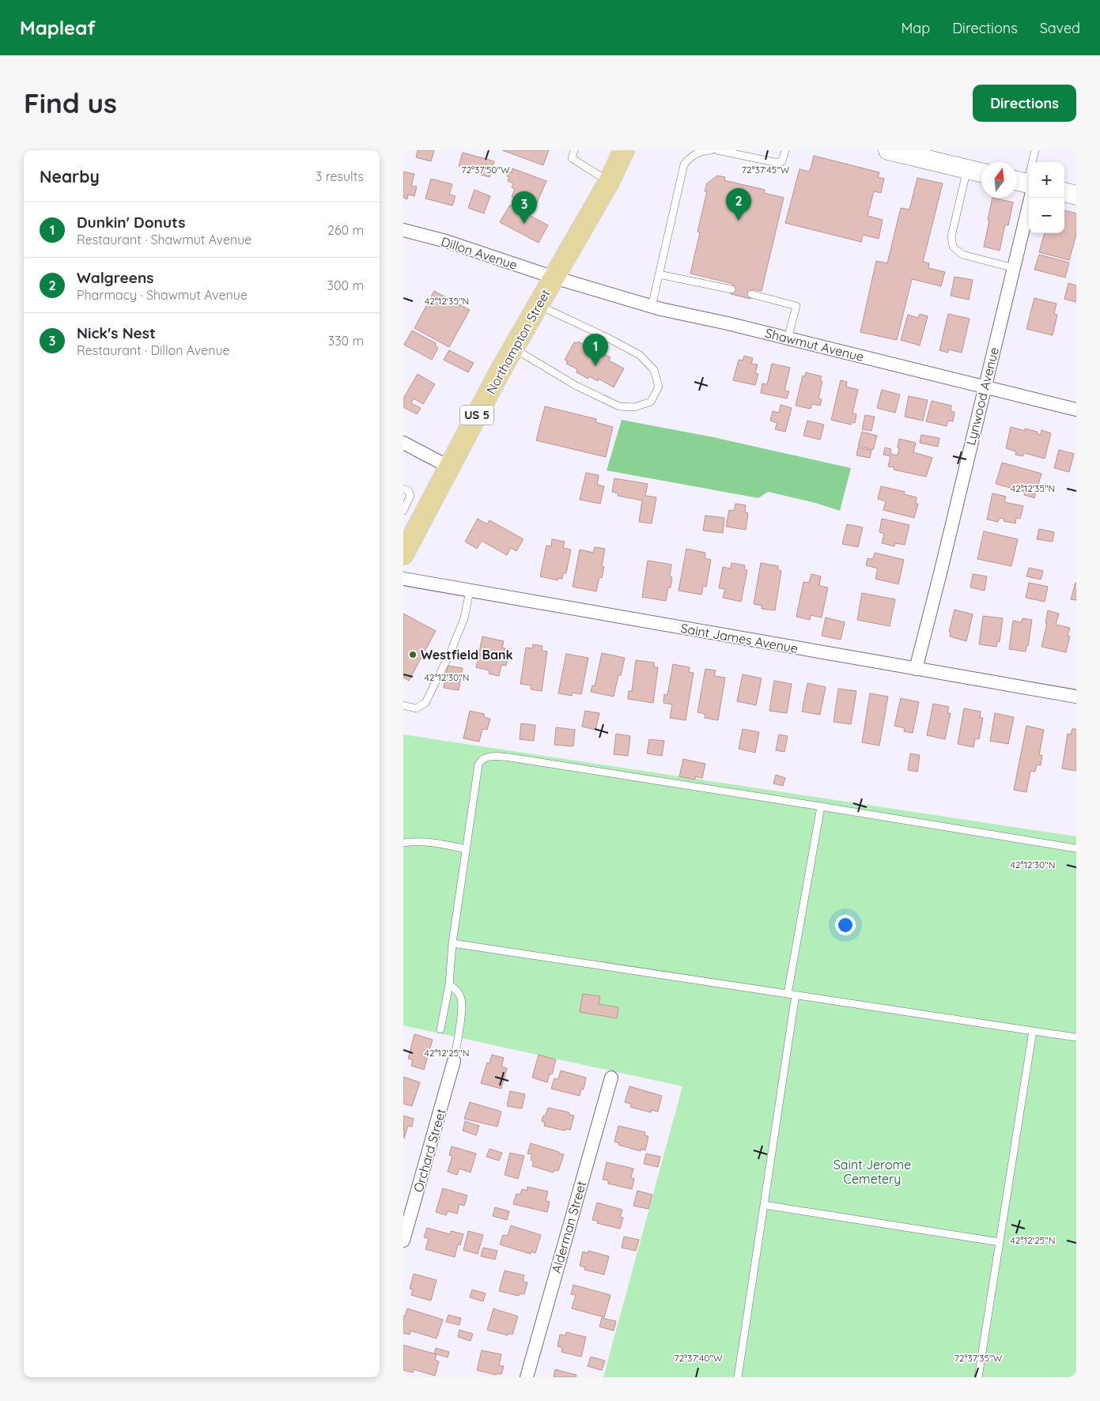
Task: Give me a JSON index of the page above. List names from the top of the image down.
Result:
{
  "streets": {
    "main road": ["Northampton Street", "US 5"],
    "street": [
      "Dillon Avenue",
      "Shawmut Avenue",
      "Lynwood Avenue",
      "Saint James Avenue",
      "Orchard Street",
      "Alderman Street"
    ]
  },
  "crossings": [
    ["Dillon Avenue", "Northampton Street"],
    ["Dillon Avenue", "Shawmut Avenue"],
    ["Northampton Street", "Shawmut Avenue"],
    ["Shawmut Avenue", "Lynwood Avenue"],
    ["Lynwood Avenue", "Saint James Avenue"]
  ],
  "parks": ["Saint Jerome Cemetery"],
  "places": ["Westfield Bank"],
  "north": "top",
  "page": {
    "header": "Mapleaf",
    "nav": ["Map", "Directions", "Saved"],
    "buttons": "Directions",
    "title": "Find us",
    "heading": ["Nearby", "3 results"],
    "map_buttons": ["+", "−"],
    "pins": ["2", "3", "1"],
    "list": [
      {
        "mark": "1",
        "name": "Dunkin' Donuts",
        "note": "Restaurant · Shawmut Avenue",
        "value": "260 m"
      },
      {
        "mark": "2",
        "name": "Walgreens",
        "note": "Pharmacy · Shawmut Avenue",
        "value": "300 m"
      },
      {
        "mark": "3",
        "name": "Nick's Nest",
        "note": "Restaurant · Dillon Avenue",
        "value": "330 m"
      }
    ]
  },
  "coordinates": [
    "72°37'50\"W",
    "72°37'45\"W",
    "42°12'35\"N",
    "42°12'30\"N",
    "42°12'25\"N",
    "72°37'40\"W",
    "72°37'35\"W"
  ]
}
